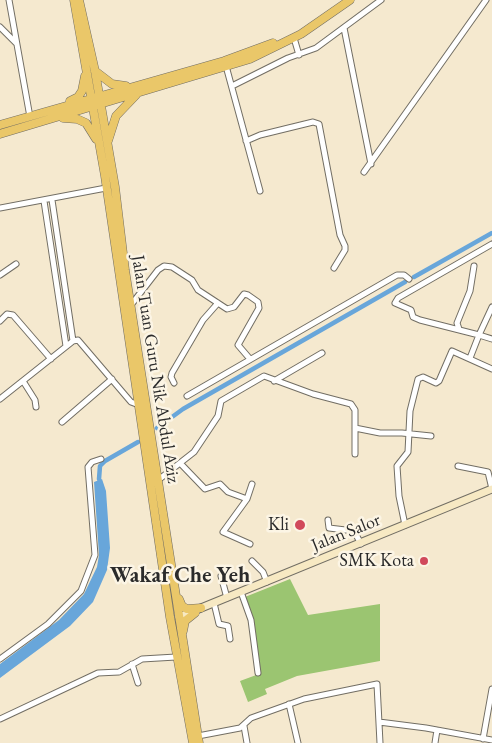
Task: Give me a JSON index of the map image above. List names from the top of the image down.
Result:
{
  "streets": {
    "main road": ["Jalan Tuan Guru Nik Abdul Aziz", "Jalan Salor"]
  },
  "crossings": [
    ["Jalan Tuan Guru Nik Abdul Aziz", "Jalan Salor"]
  ],
  "districts": ["Wakaf Che Yeh"],
  "places": ["Kli", "SMK Kota"]
}
